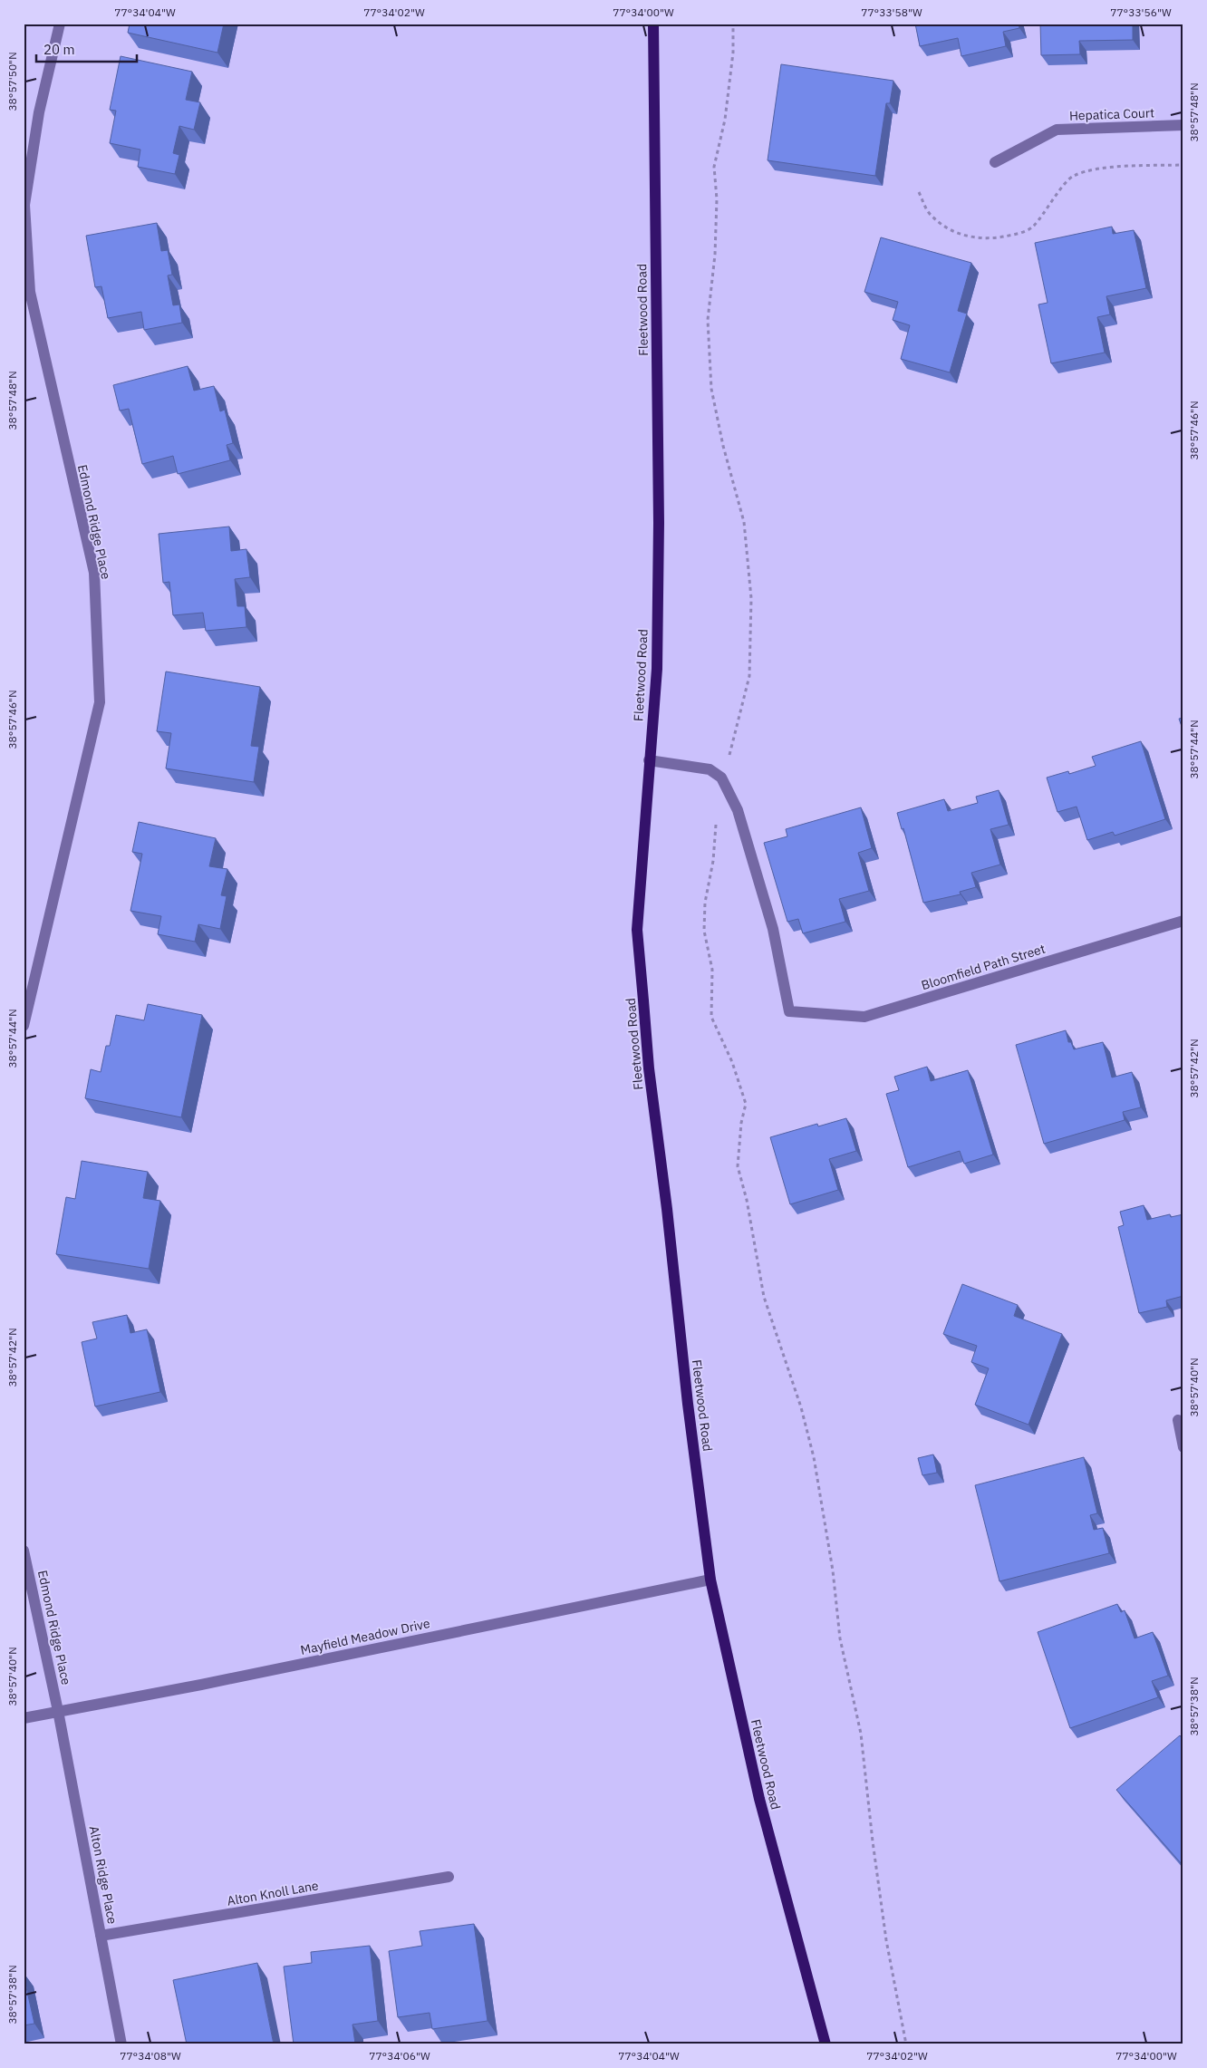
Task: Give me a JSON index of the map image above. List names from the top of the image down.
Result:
{
  "streets": {
    "main road": ["Fleetwood Road"],
    "street": [
      "Hepatica Court",
      "Edmond Ridge Place",
      "Bloomfield Path Street",
      "Mayfield Meadow Drive",
      "Alton Ridge Place",
      "Alton Knoll Lane"
    ]
  },
  "crossings": [
    ["Fleetwood Road", "Mayfield Meadow Drive"],
    ["Edmond Ridge Place", "Mayfield Meadow Drive"],
    ["Edmond Ridge Place", "Alton Ridge Place"],
    ["Mayfield Meadow Drive", "Alton Ridge Place"],
    ["Alton Ridge Place", "Alton Knoll Lane"]
  ],
  "scale_bar": "20 m",
  "coordinates": [
    "77°34'04\"W",
    "77°34'02\"W",
    "77°34'00\"W",
    "77°33'58\"W",
    "77°33'56\"W",
    "38°57'50\"N",
    "38°57'48\"N",
    "38°57'46\"N",
    "38°57'44\"N",
    "38°57'42\"N",
    "38°57'40\"N",
    "38°57'38\"N",
    "77°34'08\"W",
    "77°34'06\"W"
  ]
}
